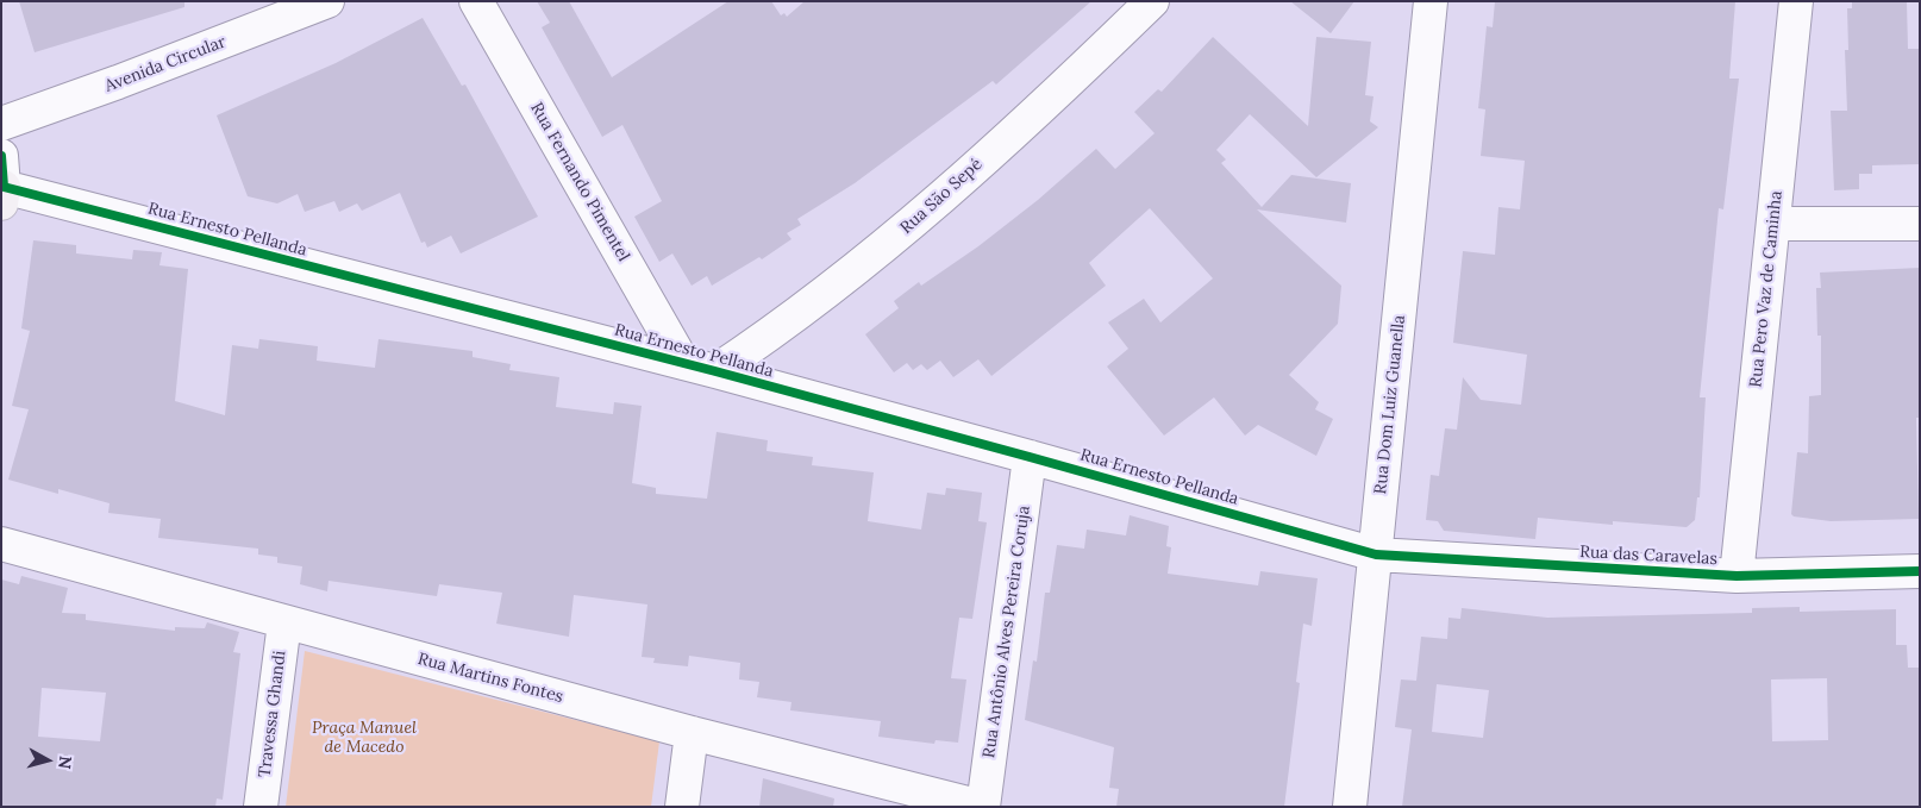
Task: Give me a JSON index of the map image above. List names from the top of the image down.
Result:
{
  "streets": {
    "street": [
      "Avenida Circular",
      "Rua Fernando Pimentel",
      "Rua São Sepé",
      "Rua Ernesto Pellanda",
      "Rua Pero Vaz de Caminha",
      "Rua Dom Luiz Guanella",
      "Rua das Caravelas",
      "Rua Antônio Alves Pereira Coruja",
      "Rua Martins Fontes",
      "Travessa Ghandi"
    ]
  },
  "crossings": [
    ["Rua Fernando Pimentel", "Rua Ernesto Pellanda"],
    ["Rua São Sepé", "Rua Ernesto Pellanda"],
    ["Rua Ernesto Pellanda", "Rua Dom Luiz Guanella"],
    ["Rua Ernesto Pellanda", "Rua das Caravelas"],
    ["Rua Ernesto Pellanda", "Rua Antônio Alves Pereira Coruja"],
    ["Rua Pero Vaz de Caminha", "Rua das Caravelas"],
    ["Rua Dom Luiz Guanella", "Rua das Caravelas"],
    ["Rua Antônio Alves Pereira Coruja", "Rua Martins Fontes"],
    ["Rua Martins Fontes", "Travessa Ghandi"]
  ],
  "parks": ["Praça Manuel de Macedo"],
  "north": "right"
}
